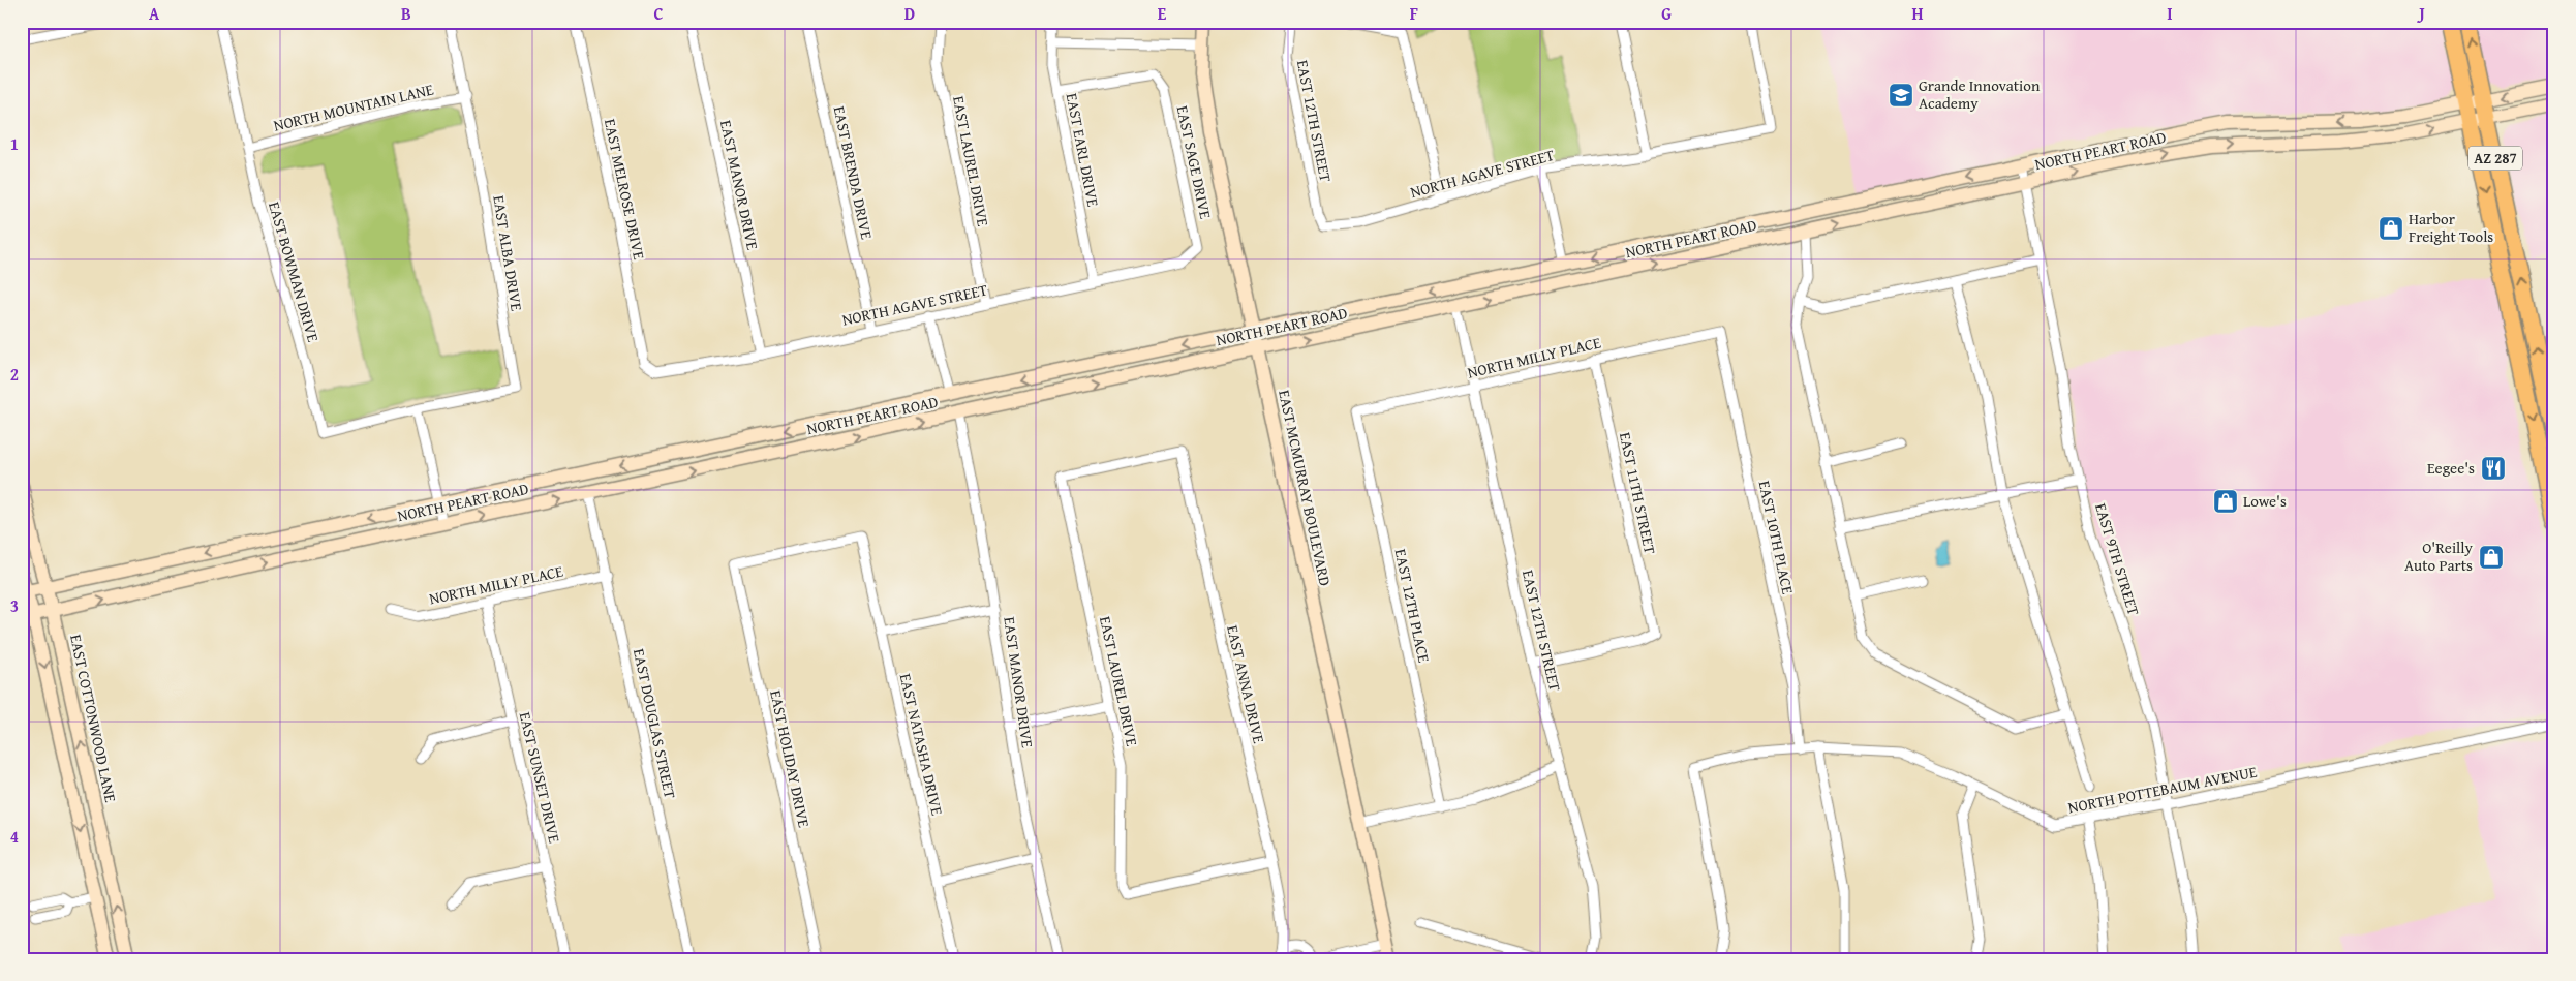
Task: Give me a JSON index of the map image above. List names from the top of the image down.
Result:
{
  "streets": {
    "main road": ["AZ 287"],
    "street": [
      "NORTH MOUNTAIN LANE",
      "EAST 12TH STREET",
      "EAST EARL DRIVE",
      "NORTH PEART ROAD",
      "EAST LAUREL DRIVE",
      "EAST SAGE DRIVE",
      "EAST BRENDA DRIVE",
      "NORTH AGAVE STREET",
      "EAST MANOR DRIVE",
      "EAST MELROSE DRIVE",
      "EAST ALBA DRIVE",
      "EAST BOWMAN DRIVE",
      "NORTH MILLY PLACE",
      "EAST MCMURRAY BOULEVARD",
      "EAST 11TH STREET",
      "EAST 10TH PLACE",
      "EAST 9TH STREET",
      "EAST 12TH PLACE",
      "EAST ANNA DRIVE",
      "EAST COTTONWOOD LANE",
      "EAST DOUGLAS STREET",
      "EAST NATASHA DRIVE",
      "EAST HOLIDAY DRIVE",
      "EAST SUNSET DRIVE",
      "NORTH POTTEBAUM AVENUE"
    ]
  },
  "crossings": [
    ["NORTH MOUNTAIN LANE", "EAST ALBA DRIVE"],
    ["NORTH MOUNTAIN LANE", "EAST BOWMAN DRIVE"],
    ["EAST 12TH STREET", "NORTH PEART ROAD"],
    ["EAST 12TH STREET", "NORTH AGAVE STREET"],
    ["EAST 12TH STREET", "NORTH MILLY PLACE"],
    ["EAST 12TH STREET", "EAST 11TH STREET"],
    ["EAST EARL DRIVE", "EAST SAGE DRIVE"],
    ["EAST EARL DRIVE", "NORTH AGAVE STREET"],
    ["NORTH PEART ROAD", "AZ 287"],
    ["NORTH PEART ROAD", "EAST MANOR DRIVE"],
    ["NORTH PEART ROAD", "EAST MCMURRAY BOULEVARD"],
    ["NORTH PEART ROAD", "EAST 9TH STREET"],
    ["NORTH PEART ROAD", "EAST COTTONWOOD LANE"],
    ["NORTH PEART ROAD", "EAST DOUGLAS STREET"],
    ["EAST LAUREL DRIVE", "NORTH AGAVE STREET"],
    ["EAST LAUREL DRIVE", "EAST ANNA DRIVE"],
    ["EAST SAGE DRIVE", "NORTH AGAVE STREET"],
    ["EAST BRENDA DRIVE", "NORTH AGAVE STREET"],
    ["NORTH AGAVE STREET", "EAST MANOR DRIVE"],
    ["NORTH AGAVE STREET", "EAST MELROSE DRIVE"],
    ["EAST ALBA DRIVE", "EAST BOWMAN DRIVE"],
    ["NORTH MILLY PLACE", "EAST 11TH STREET"],
    ["NORTH MILLY PLACE", "EAST 10TH PLACE"],
    ["NORTH MILLY PLACE", "EAST 12TH PLACE"],
    ["NORTH MILLY PLACE", "EAST DOUGLAS STREET"],
    ["NORTH MILLY PLACE", "EAST SUNSET DRIVE"],
    ["EAST 10TH PLACE", "NORTH POTTEBAUM AVENUE"],
    ["EAST 9TH STREET", "NORTH POTTEBAUM AVENUE"],
    ["EAST NATASHA DRIVE", "EAST HOLIDAY DRIVE"]
  ],
  "places": {
    "school or university": ["Grande Innovation Academy"],
    "shop": ["Harbor Freight Tools", "Lowe's", "O'Reilly Auto Parts"],
    "restaurant": ["Eegee's"]
  },
  "grid": {
    "columns": [
      "A",
      "B",
      "C",
      "D",
      "E",
      "F",
      "G",
      "H",
      "I",
      "J"
    ],
    "rows": [
      "1",
      "2",
      "3",
      "4"
    ]
  }
}
